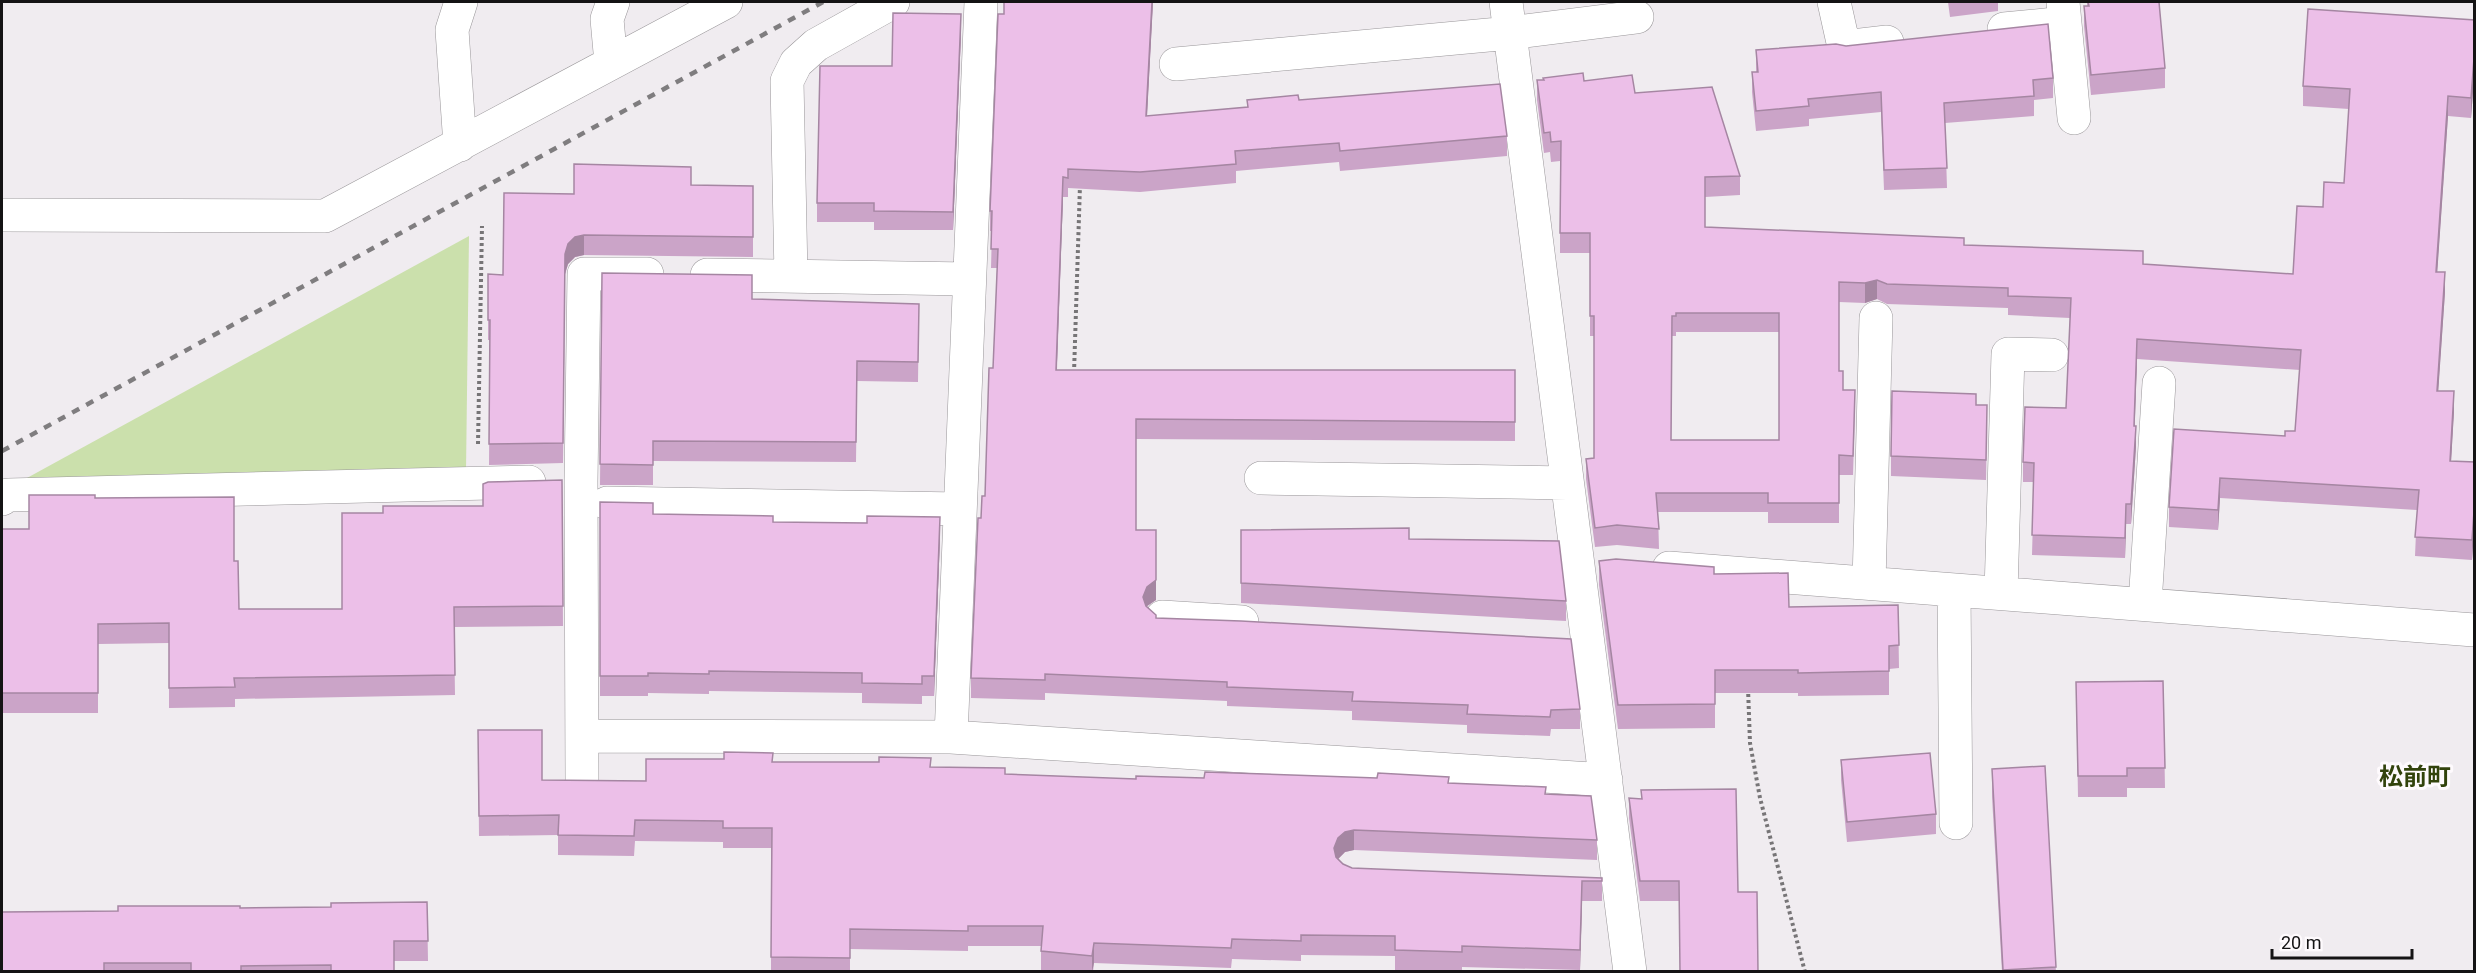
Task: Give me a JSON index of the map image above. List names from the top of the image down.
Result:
{
  "districts": ["松前町"],
  "scale_bar": "20 m"
}
